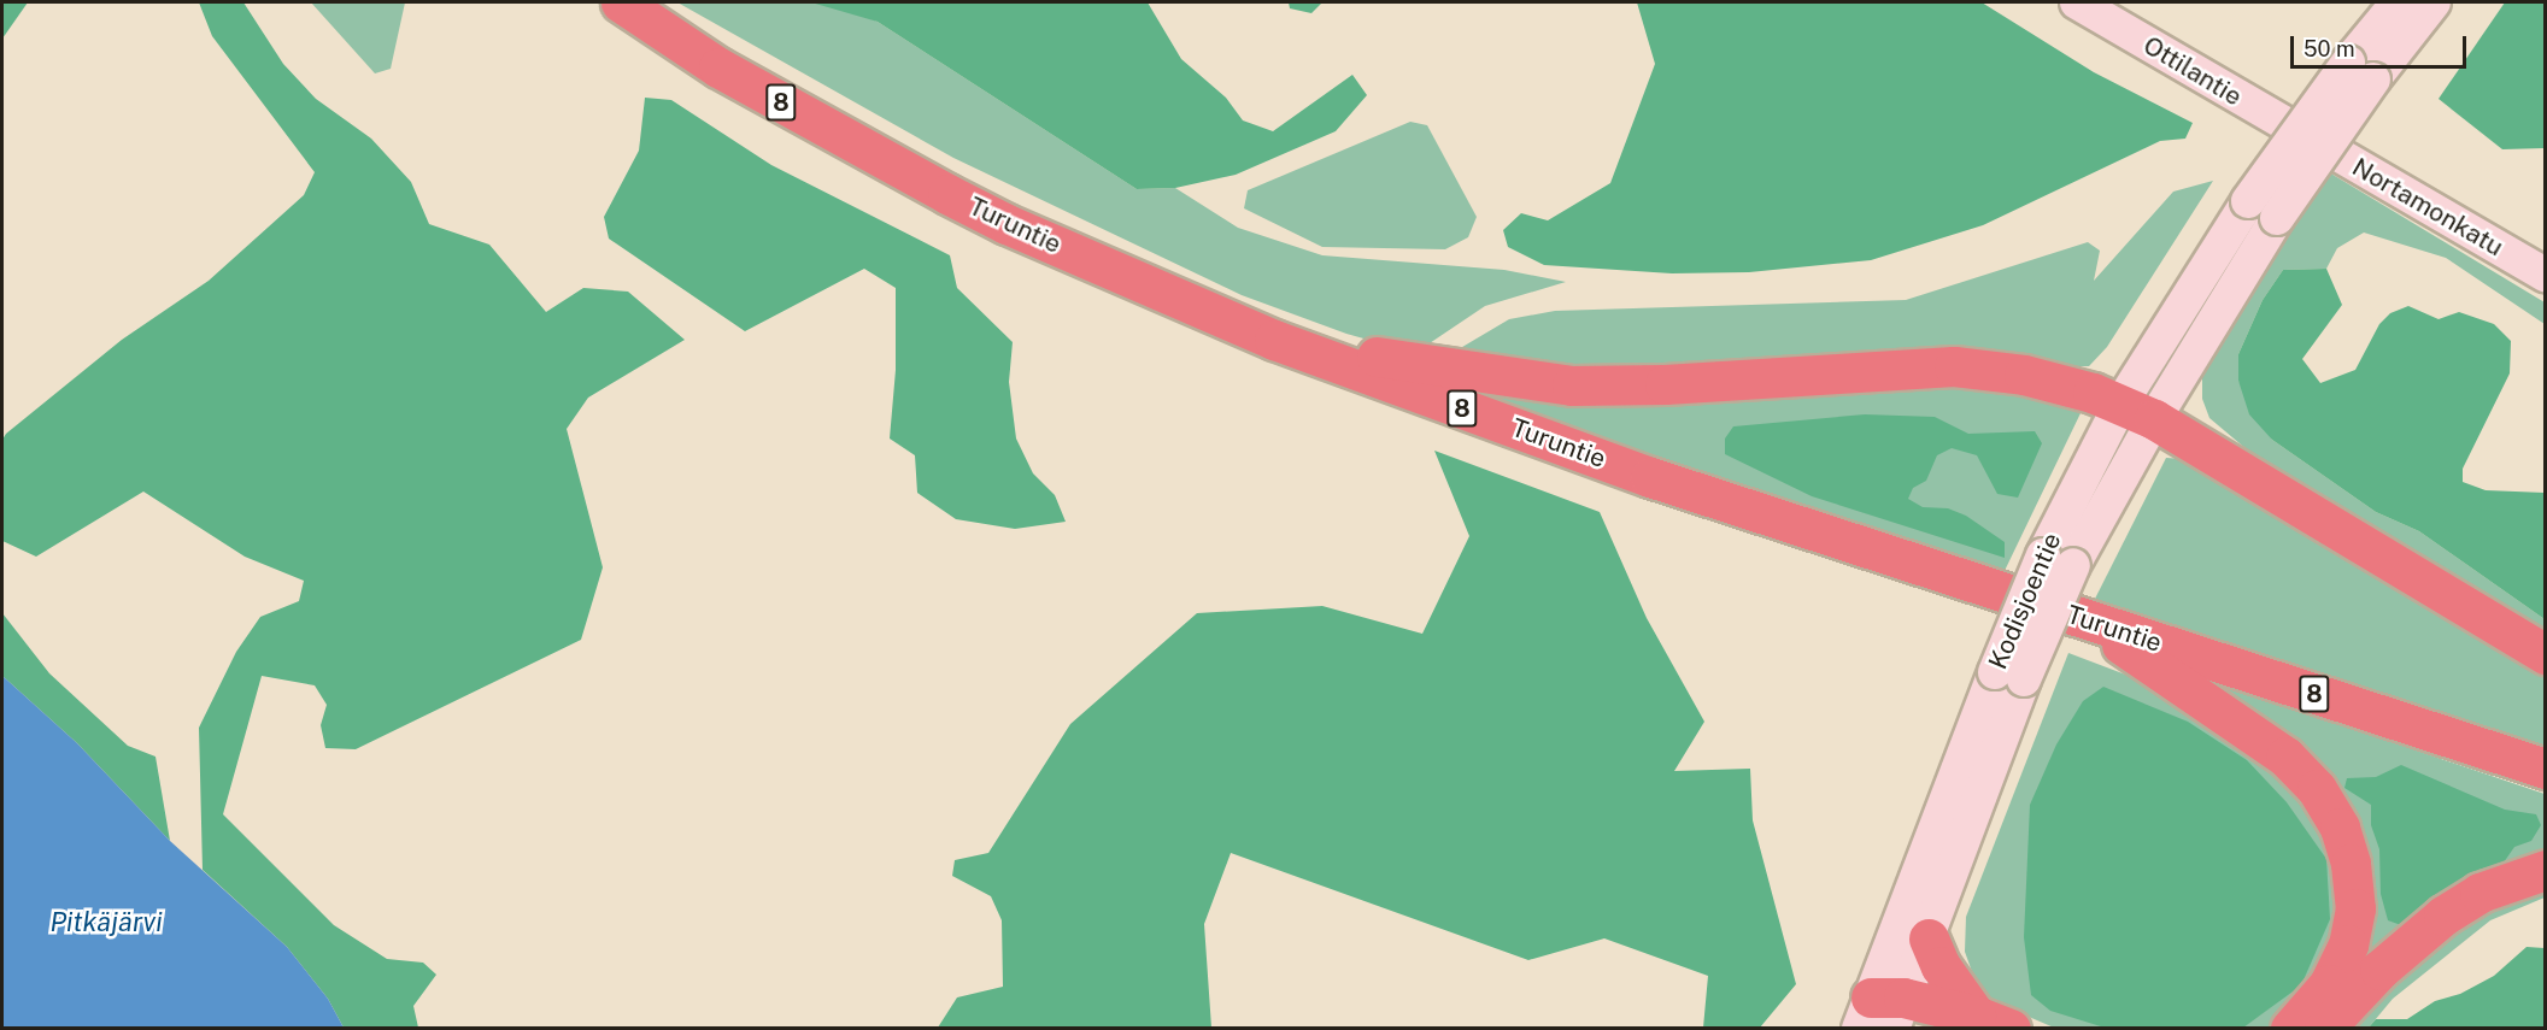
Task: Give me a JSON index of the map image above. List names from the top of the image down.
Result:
{
  "streets": {
    "highway": ["8", "Turuntie"],
    "main road": ["Ottilantie", "Nortamonkatu", "Kodisjoentie"]
  },
  "crossings": [
    ["Ottilantie", "Nortamonkatu"]
  ],
  "water": ["Pitkäjärvi"],
  "scale_bar": "50 m"
}
